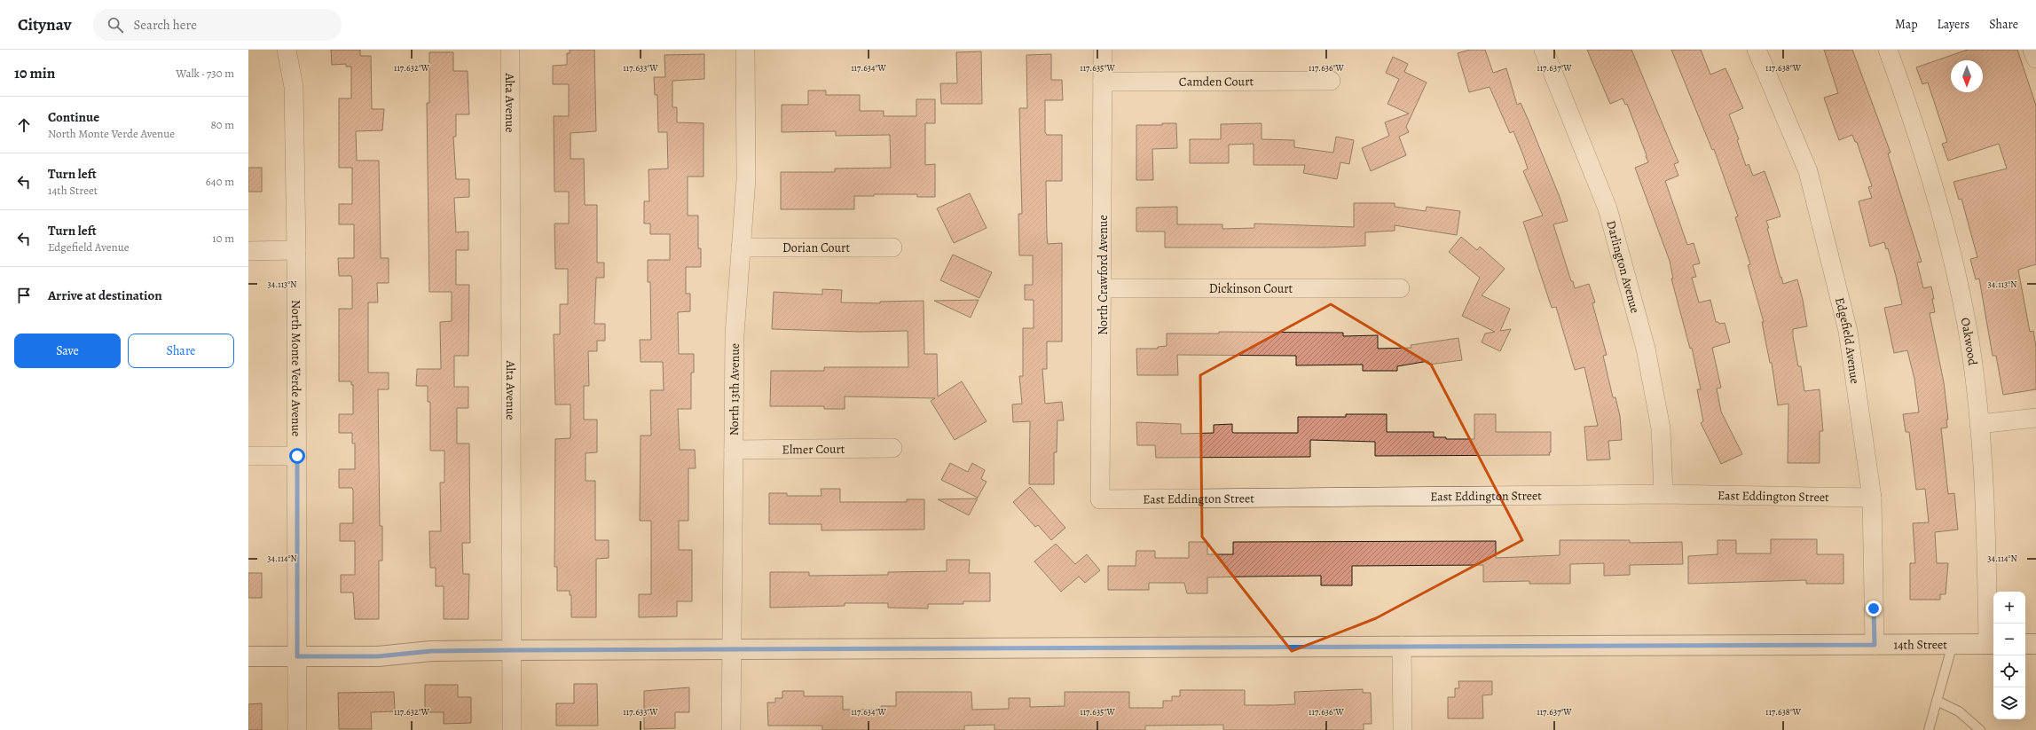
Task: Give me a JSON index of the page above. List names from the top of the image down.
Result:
{
  "streets": {
    "street": [
      "Camden Court",
      "Alta Avenue",
      "Dorian Court",
      "Darlington Avenue",
      "North Crawford Avenue",
      "Dickinson Court",
      "Edgefield Avenue",
      "Oakwood",
      "North Monte Verde Avenue",
      "North 13th Avenue",
      "Elmer Court",
      "East Eddington Street",
      "14th Street"
    ]
  },
  "crossings": [
    ["Camden Court", "North Crawford Avenue"],
    ["Alta Avenue", "14th Street"],
    ["Dorian Court", "North 13th Avenue"],
    ["Darlington Avenue", "East Eddington Street"],
    ["North Crawford Avenue", "Dickinson Court"],
    ["North Crawford Avenue", "East Eddington Street"],
    ["Edgefield Avenue", "East Eddington Street"],
    ["Edgefield Avenue", "14th Street"],
    ["Oakwood", "14th Street"],
    ["North Monte Verde Avenue", "14th Street"],
    ["North 13th Avenue", "Elmer Court"],
    ["North 13th Avenue", "14th Street"]
  ],
  "north": "bottom",
  "page": {
    "header": "Citynav",
    "search": "Search here",
    "nav": ["Map", "Layers", "Share"],
    "heading": ["10 min", "Walk · 730 m"],
    "list": [
      ["Continue", "North Monte Verde Avenue", "80 m"],
      ["Turn left", "14th Street", "640 m"],
      ["Turn left", "Edgefield Avenue", "10 m"],
      "Arrive at destination"
    ],
    "buttons": ["Save", "Share"],
    "map_buttons": ["+", "−"]
  },
  "coordinates": [
    "117.632°W",
    "117.633°W",
    "117.634°W",
    "117.635°W",
    "117.636°W",
    "117.637°W",
    "117.638°W",
    "34.113°N",
    "34.114°N"
  ]
}
